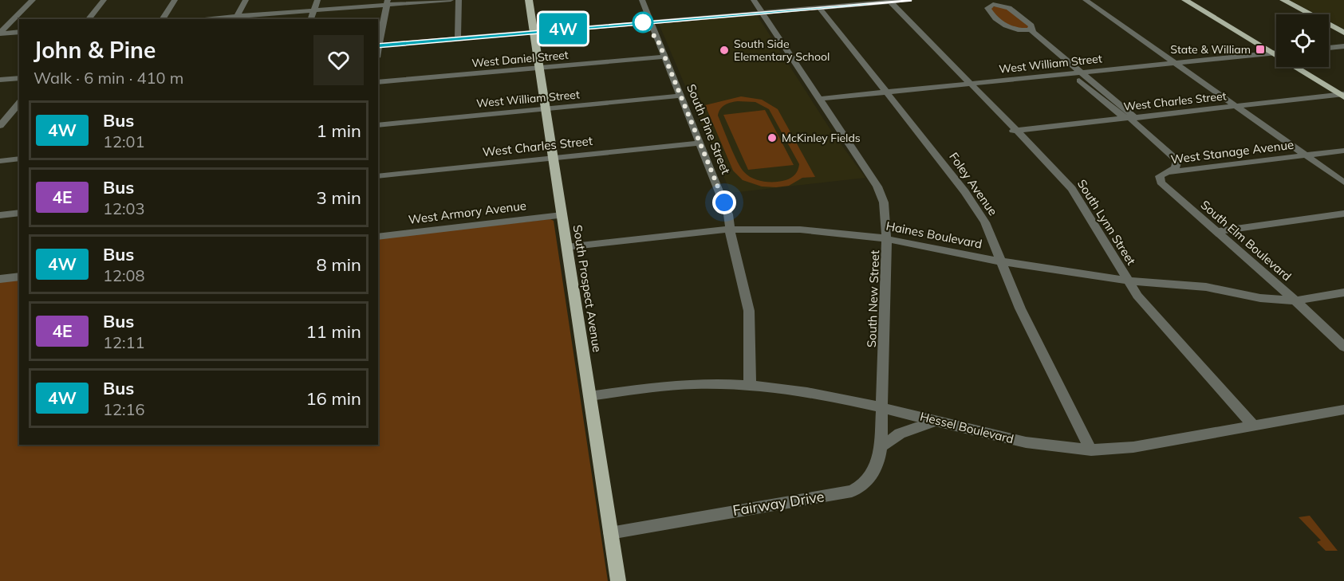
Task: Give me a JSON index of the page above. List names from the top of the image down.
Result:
{
  "streets": {
    "main road": ["South Prospect Avenue"],
    "street": [
      "West Daniel Street",
      "West William Street",
      "West Charles Street",
      "South Pine Street",
      "West Stanage Avenue",
      "Foley Avenue",
      "West Armory Avenue",
      "South Lynn Street",
      "Haines Boulevard",
      "South Elm Boulevard",
      "South New Street",
      "Hessel Boulevard",
      "Fairway Drive"
    ]
  },
  "crossings": [
    ["West Daniel Street", "South Pine Street"],
    ["West Daniel Street", "South Prospect Avenue"],
    ["West William Street", "South Pine Street"],
    ["West William Street", "Foley Avenue"],
    ["West William Street", "South Lynn Street"],
    ["West William Street", "South Prospect Avenue"],
    ["West William Street", "South New Street"],
    ["West Charles Street", "South Pine Street"],
    ["West Charles Street", "South Lynn Street"],
    ["West Charles Street", "South Prospect Avenue"],
    ["South Pine Street", "Haines Boulevard"],
    ["South Pine Street", "Hessel Boulevard"],
    ["West Stanage Avenue", "South Elm Boulevard"],
    ["Foley Avenue", "Haines Boulevard"],
    ["Foley Avenue", "Hessel Boulevard"],
    ["West Armory Avenue", "South Prospect Avenue"],
    ["South Lynn Street", "Haines Boulevard"],
    ["South Lynn Street", "Hessel Boulevard"],
    ["Haines Boulevard", "South Elm Boulevard"],
    ["Haines Boulevard", "South Prospect Avenue"],
    ["Haines Boulevard", "South New Street"],
    ["South Prospect Avenue", "Hessel Boulevard"],
    ["South Prospect Avenue", "Fairway Drive"],
    ["South New Street", "Hessel Boulevard"],
    ["South New Street", "Fairway Drive"],
    ["Hessel Boulevard", "Fairway Drive"]
  ],
  "places": {
    "transit": ["State & William"],
    "other": ["South Side Elementary School", "McKinley Fields"]
  },
  "lines": ["bus line 4W"],
  "page": {
    "on_map": "4W",
    "heading": ["John & Pine", "Walk · 6 min · 410 m"],
    "list": [
      {
        "mark": "4W",
        "name": "Bus",
        "note": "12:01",
        "value": "1 min"
      },
      {
        "mark": "4E",
        "name": "Bus",
        "note": "12:03",
        "value": "3 min"
      },
      {
        "mark": "4W",
        "name": "Bus",
        "note": "12:08",
        "value": "8 min"
      },
      {
        "mark": "4E",
        "name": "Bus",
        "note": "12:11",
        "value": "11 min"
      },
      {
        "mark": "4W",
        "name": "Bus",
        "note": "12:16",
        "value": "16 min"
      }
    ]
  }
}
